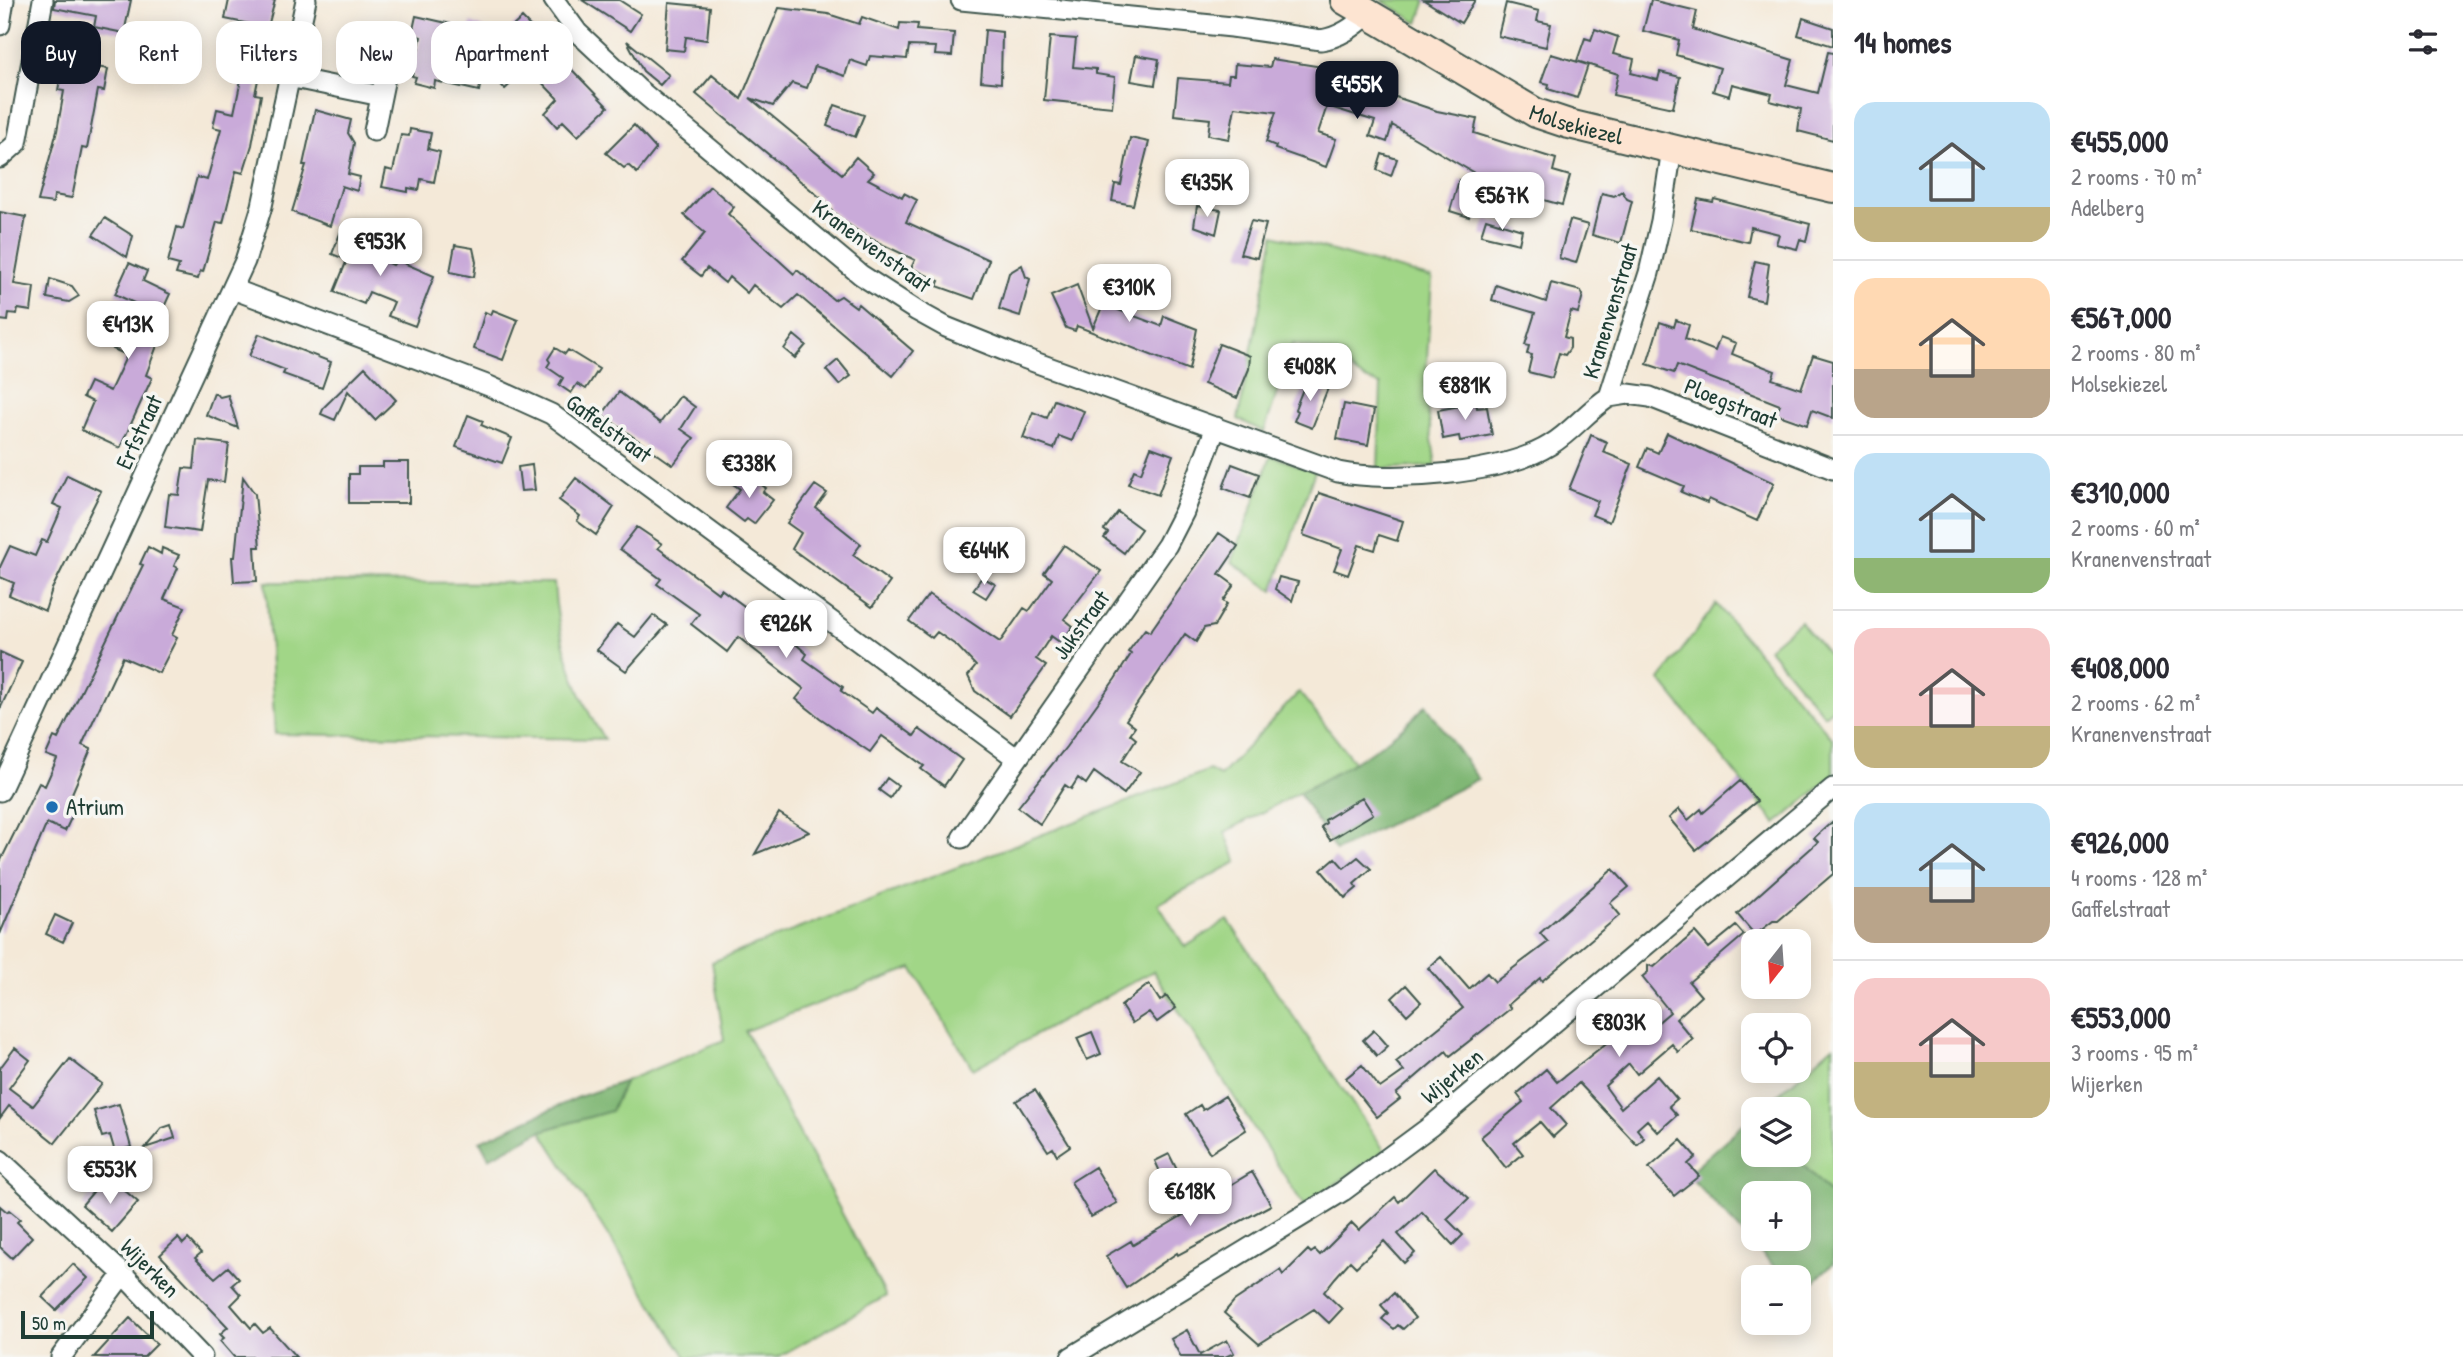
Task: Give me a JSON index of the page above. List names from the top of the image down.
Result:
{
  "streets": {
    "main road": ["Molsekiezel"],
    "street": [
      "Kranenvenstraat",
      "Ploegstraat",
      "Gaffelstraat",
      "Erfstraat",
      "Jukstraat",
      "Wijerken"
    ]
  },
  "crossings": [
    ["Molsekiezel", "Kranenvenstraat"],
    ["Kranenvenstraat", "Ploegstraat"],
    ["Kranenvenstraat", "Jukstraat"],
    ["Gaffelstraat", "Erfstraat"],
    ["Gaffelstraat", "Jukstraat"]
  ],
  "places": ["Atrium"],
  "scale_bar": "50 m",
  "north": "bottom",
  "page": {
    "heading": "14 homes",
    "chip": [
      "Buy",
      "Rent",
      "Filters",
      "New",
      "Apartment"
    ],
    "price": [
      "€455K",
      "€435K",
      "€567K",
      "€953K",
      "€310K",
      "€413K",
      "€408K",
      "€881K",
      "€338K",
      "€644K",
      "€926K",
      "€803K",
      "€553K",
      "€618K"
    ],
    "list": [
      {
        "name": "€455,000",
        "note": "2 rooms · 70 m² · Adelberg"
      },
      {
        "name": "€567,000",
        "note": "2 rooms · 80 m² · Molsekiezel"
      },
      {
        "name": "€310,000",
        "note": "2 rooms · 60 m² · Kranenvenstraat"
      },
      {
        "name": "€408,000",
        "note": "2 rooms · 62 m² · Kranenvenstraat"
      },
      {
        "name": "€926,000",
        "note": "4 rooms · 128 m² · Gaffelstraat"
      },
      {
        "name": "€553,000",
        "note": "3 rooms · 95 m² · Wijerken"
      }
    ],
    "map_buttons": ["+", "−"],
    "scale": "50 m"
  }
}
